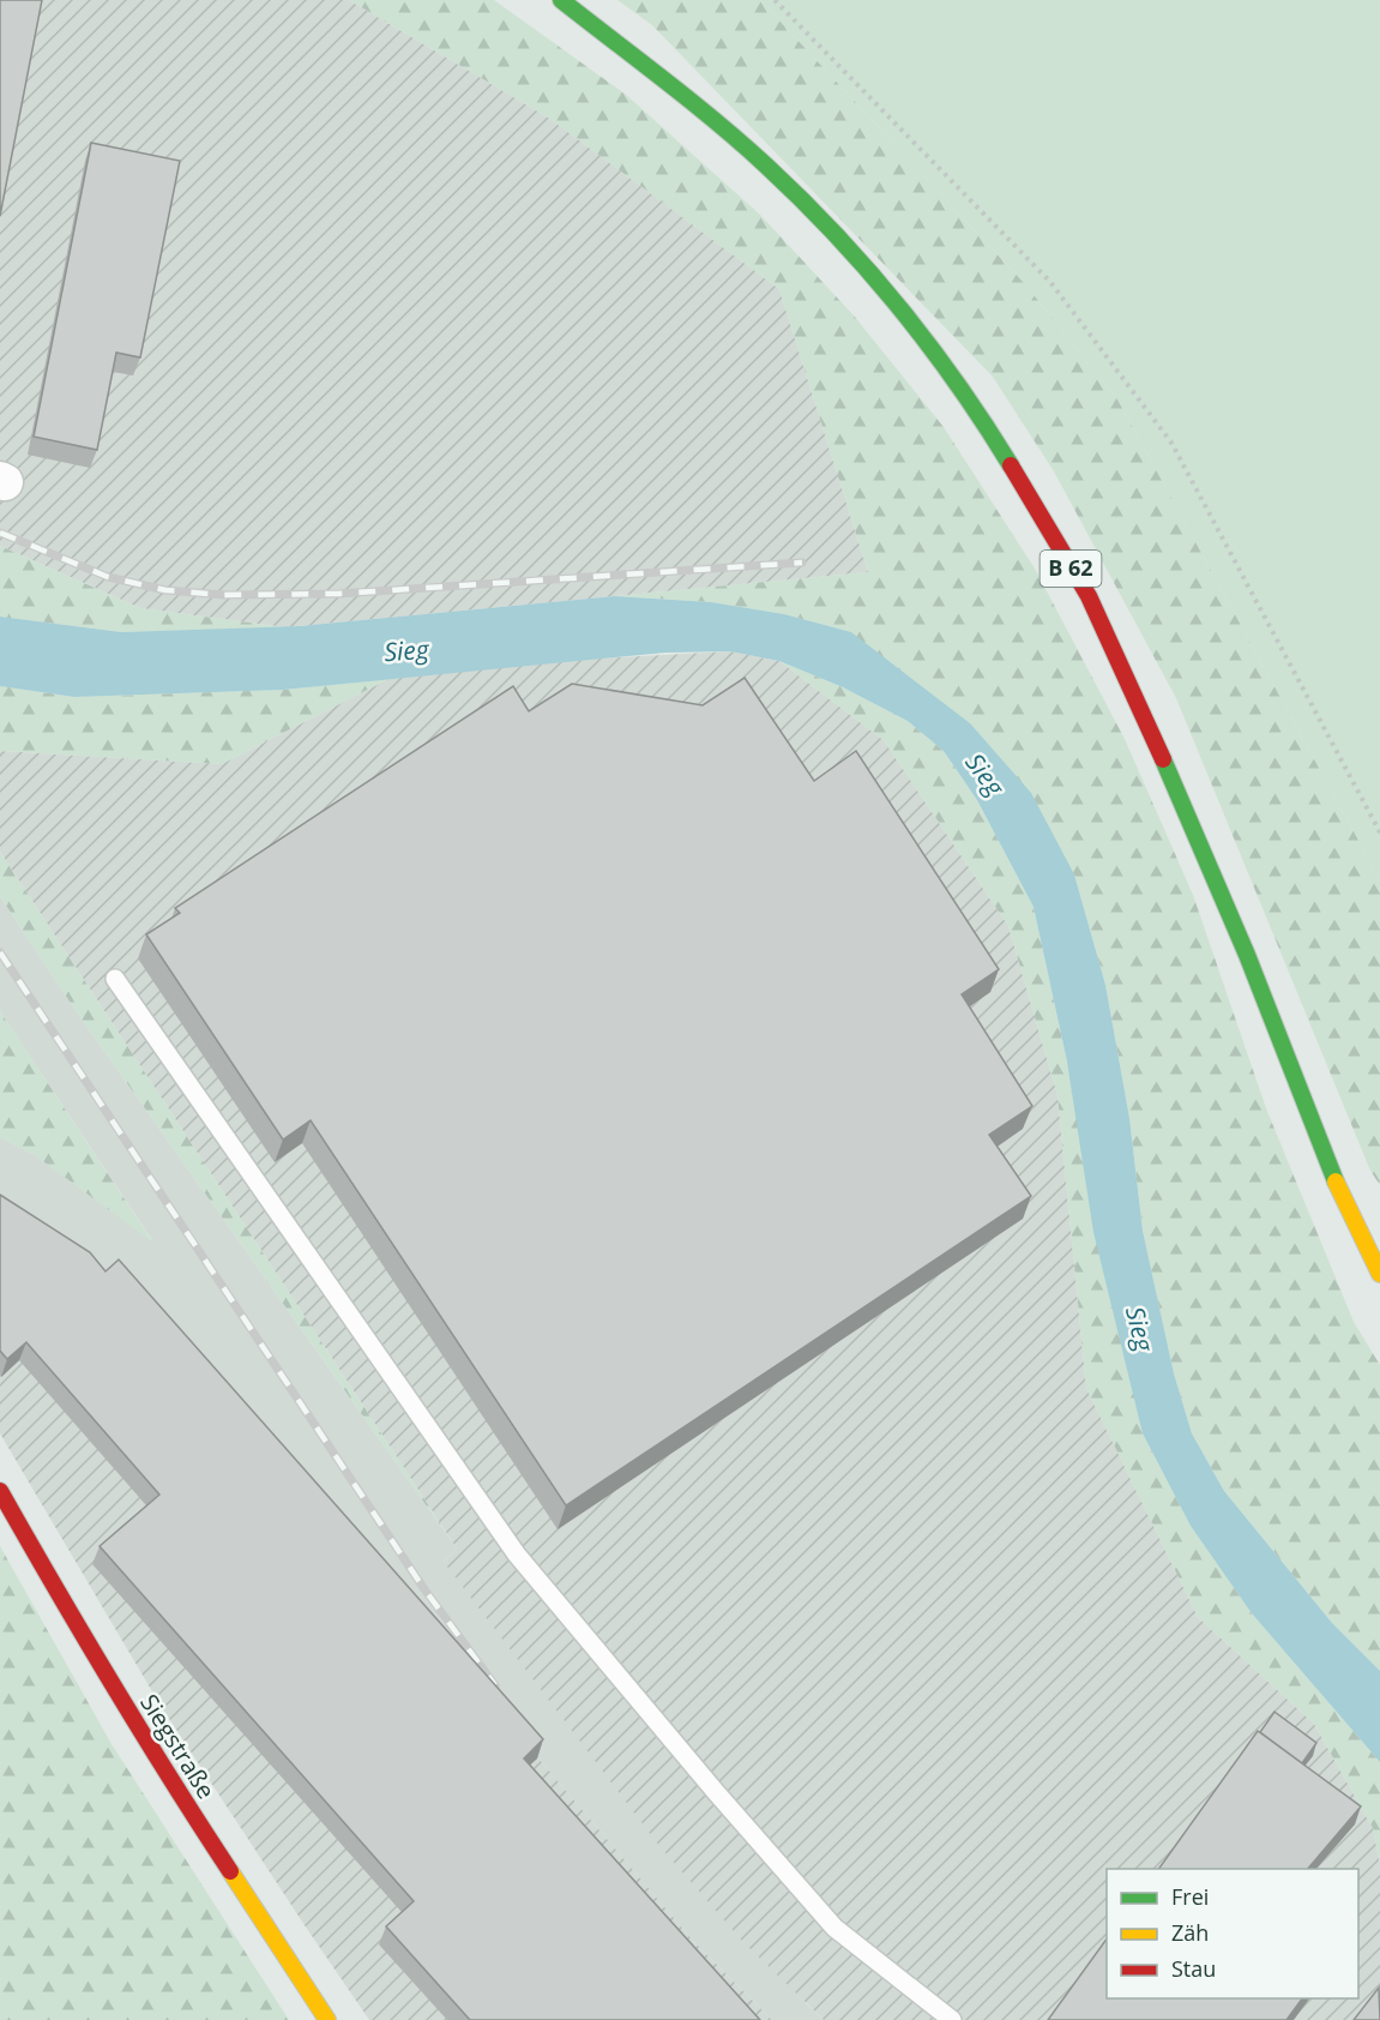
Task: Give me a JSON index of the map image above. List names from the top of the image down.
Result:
{
  "streets": {
    "main road": ["B 62", "Siegstraße"]
  },
  "water": ["Sieg"],
  "legend": ["Frei", "Zäh", "Stau"]
}
